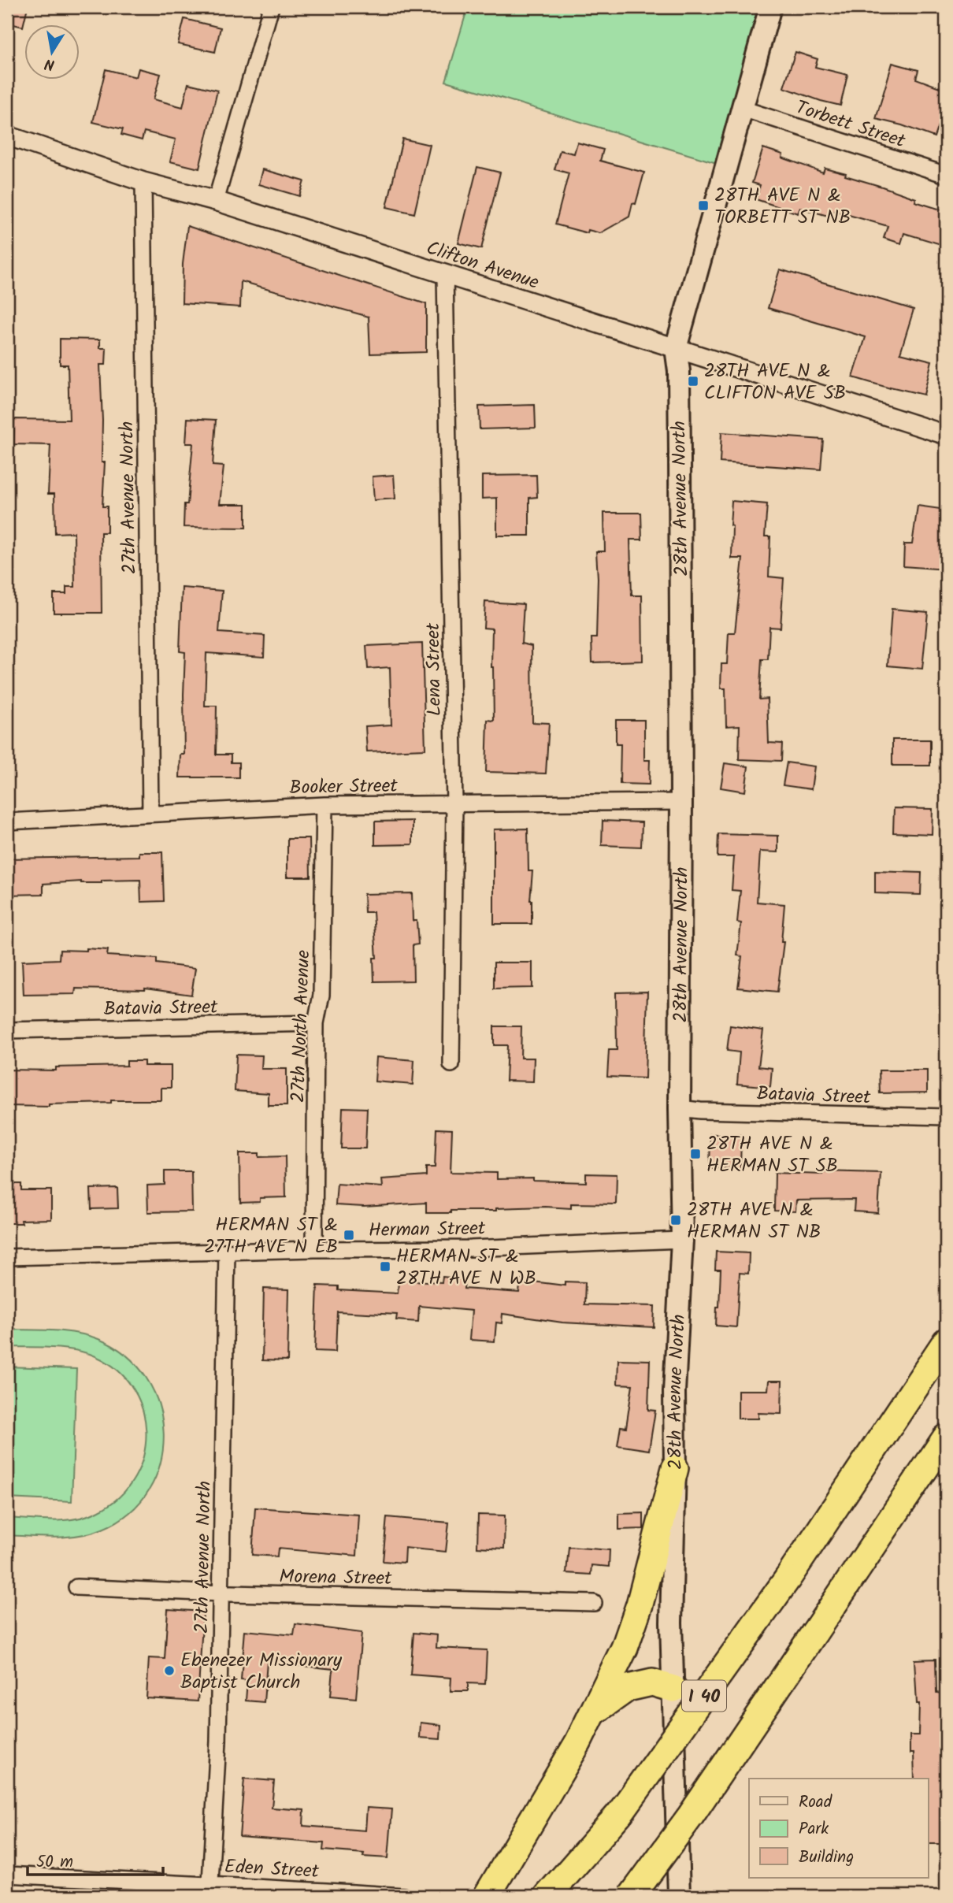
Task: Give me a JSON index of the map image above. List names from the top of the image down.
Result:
{
  "streets": {
    "highway": ["I 40"],
    "main road": ["28th Avenue North"],
    "street": [
      "Torbett Street",
      "Clifton Avenue",
      "27th Avenue North",
      "Lena Street",
      "Booker Street",
      "Batavia Street",
      "27th North Avenue",
      "Herman Street",
      "Morena Street",
      "Eden Street"
    ]
  },
  "crossings": [
    ["Torbett Street", "28th Avenue North"],
    ["Clifton Avenue", "27th Avenue North"],
    ["Clifton Avenue", "28th Avenue North"],
    ["Clifton Avenue", "Lena Street"],
    ["27th Avenue North", "Booker Street"],
    ["27th Avenue North", "Herman Street"],
    ["27th Avenue North", "Morena Street"],
    ["27th Avenue North", "Eden Street"],
    ["28th Avenue North", "Booker Street"],
    ["28th Avenue North", "Batavia Street"],
    ["28th Avenue North", "Herman Street"],
    ["Lena Street", "Booker Street"],
    ["Booker Street", "27th North Avenue"],
    ["Batavia Street", "27th North Avenue"],
    ["27th North Avenue", "Herman Street"]
  ],
  "places": {
    "transit": [
      "28TH AVE N & TORBETT ST NB",
      "28TH AVE N & CLIFTON AVE SB",
      "28TH AVE N & HERMAN ST SB",
      "28TH AVE N & HERMAN ST NB",
      "HERMAN ST & 27TH AVE N EB",
      "HERMAN ST & 28TH AVE N WB"
    ],
    "other": ["Ebenezer Missionary Baptist Church"]
  },
  "legend": ["Road", "Park", "Building"],
  "scale_bar": "50 m",
  "north": "bottom"
}
